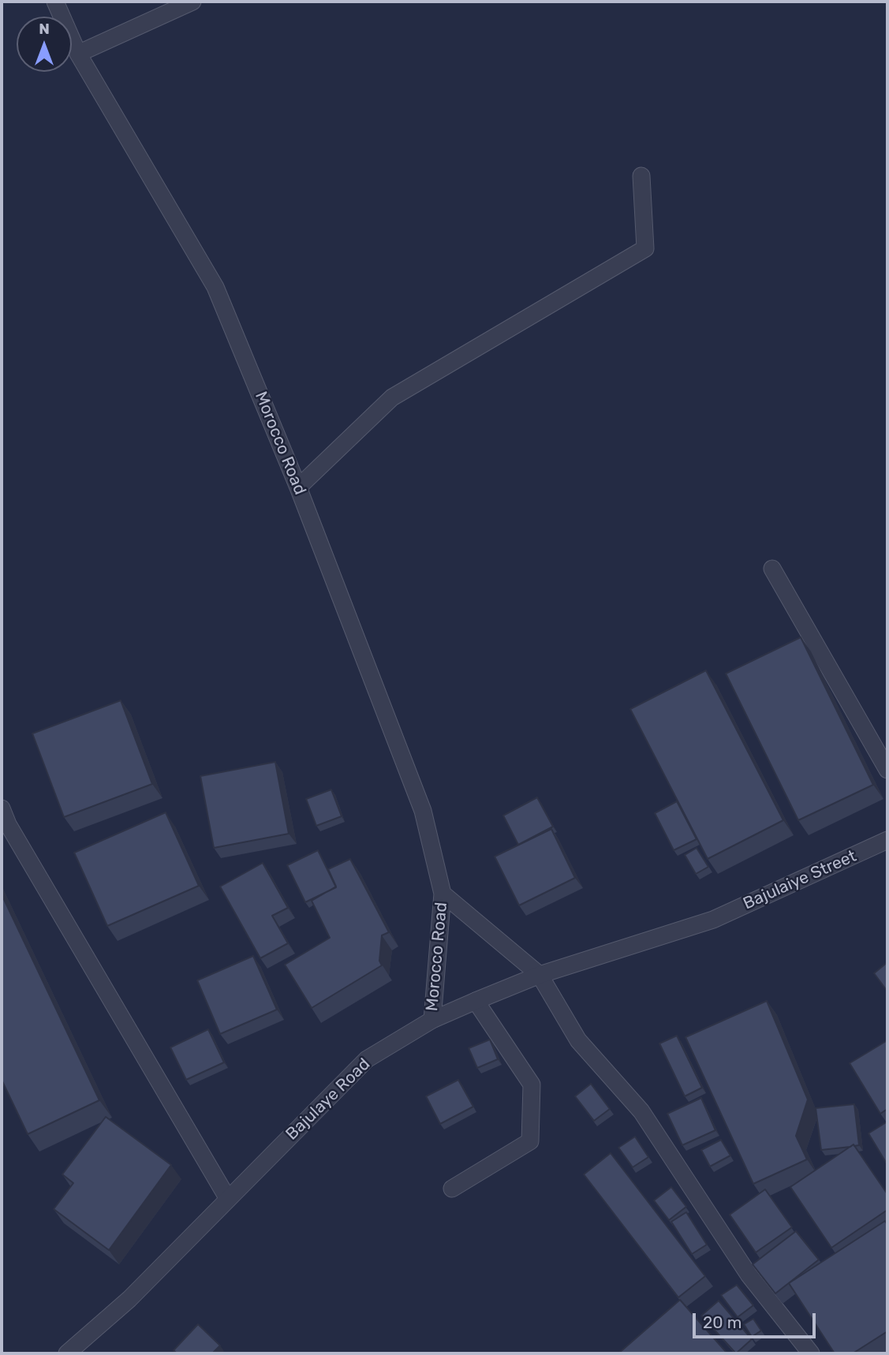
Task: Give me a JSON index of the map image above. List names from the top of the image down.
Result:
{
  "streets": {
    "street": ["Morocco Road", "Bajulaiye Street", "Bajulaye Road"]
  },
  "crossings": [
    ["Morocco Road", "Bajulaye Road"],
    ["Bajulaiye Street", "Bajulaye Road"]
  ],
  "scale_bar": "20 m",
  "north": "top"
}
